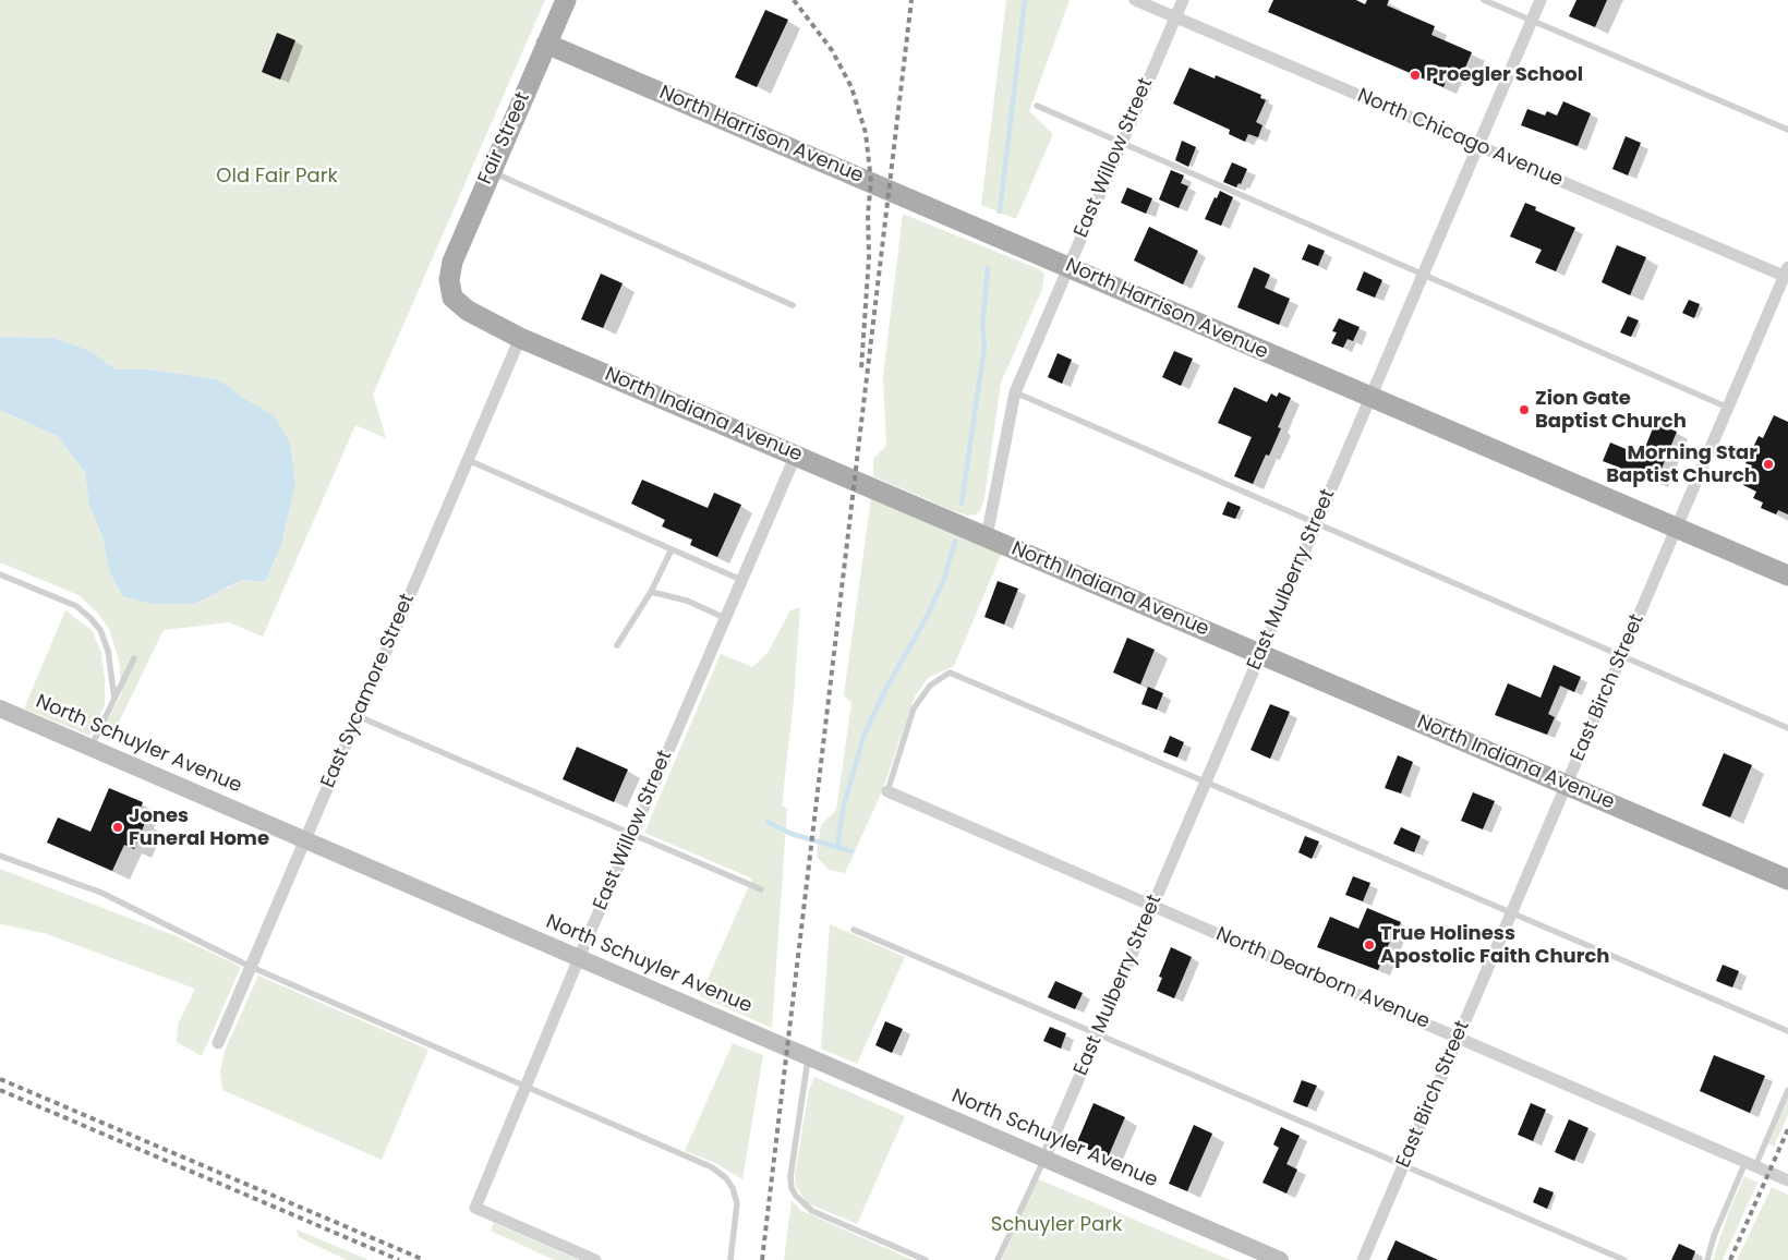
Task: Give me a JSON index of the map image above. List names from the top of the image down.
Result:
{
  "streets": {
    "main road": ["North Harrison Avenue", "Fair Street", "North Indiana Avenue"],
    "street": [
      "North Chicago Avenue",
      "East Willow Street",
      "East Mulberry Street",
      "East Birch Street",
      "East Sycamore Street",
      "North Schuyler Avenue",
      "North Dearborn Avenue"
    ]
  },
  "crossings": [
    ["North Harrison Avenue", "Fair Street"],
    ["North Harrison Avenue", "East Willow Street"],
    ["North Harrison Avenue", "East Mulberry Street"],
    ["North Harrison Avenue", "East Birch Street"],
    ["Fair Street", "North Indiana Avenue"],
    ["North Chicago Avenue", "East Willow Street"],
    ["North Chicago Avenue", "East Mulberry Street"],
    ["North Chicago Avenue", "East Birch Street"],
    ["East Willow Street", "North Indiana Avenue"],
    ["East Willow Street", "North Schuyler Avenue"],
    ["North Indiana Avenue", "East Mulberry Street"],
    ["North Indiana Avenue", "East Birch Street"],
    ["North Indiana Avenue", "East Sycamore Street"],
    ["East Mulberry Street", "North Schuyler Avenue"],
    ["East Mulberry Street", "North Dearborn Avenue"],
    ["East Birch Street", "North Dearborn Avenue"],
    ["East Sycamore Street", "North Schuyler Avenue"]
  ],
  "parks": ["Old Fair Park", "Schuyler Park"],
  "places": [
    "Proegler School",
    "Zion Gate Baptist Church",
    "Morning Star Baptist Church",
    "Jones Funeral Home",
    "True Holiness Apostolic Faith Church"
  ]
}
